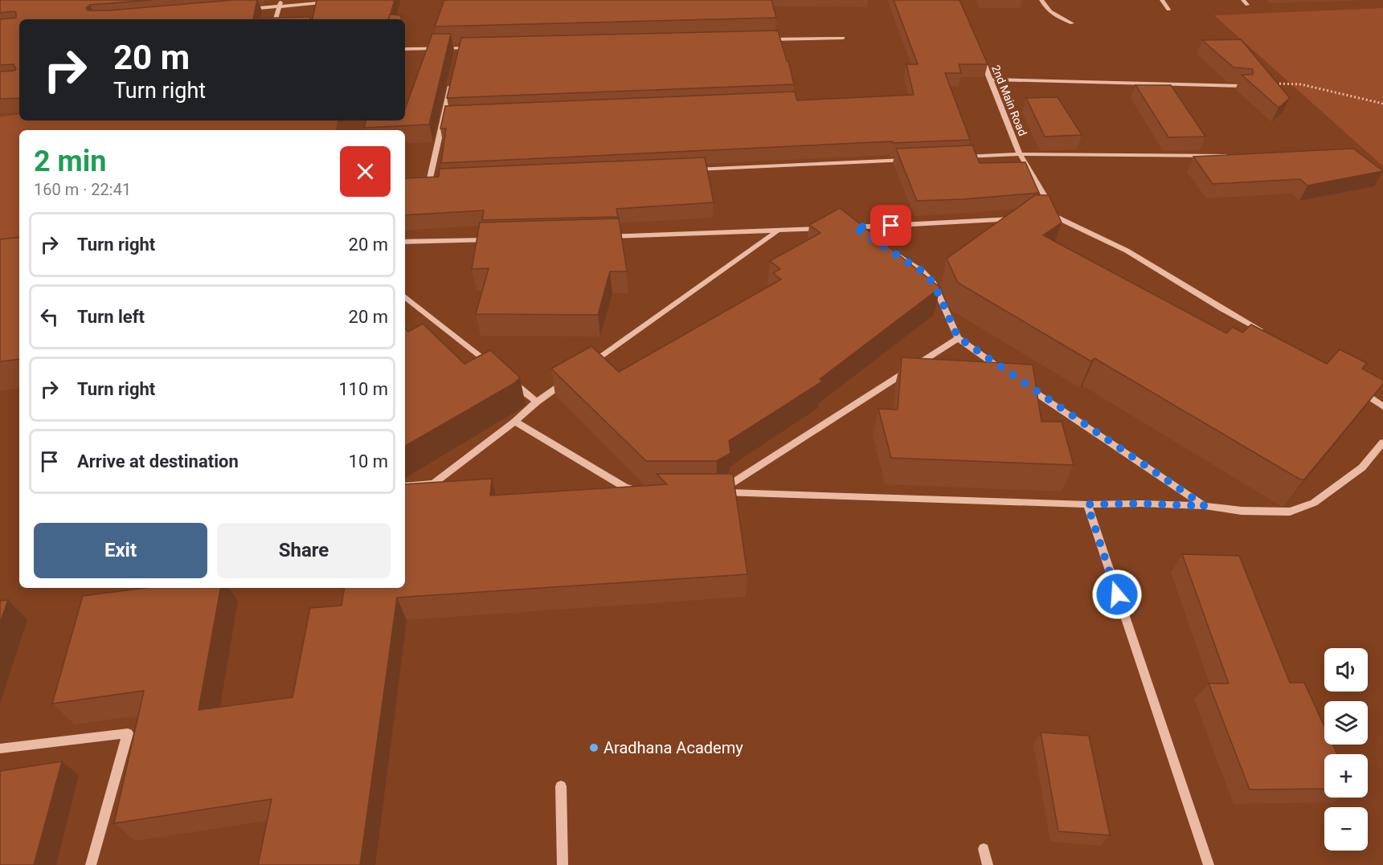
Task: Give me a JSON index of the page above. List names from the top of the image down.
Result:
{
  "streets": {
    "street": ["2nd Main Road"]
  },
  "places": ["Aradhana Academy"],
  "page": {
    "turn": ["20 m", "Turn right"],
    "heading": ["2 min", "160 m · 22:41"],
    "list": [
      {
        "name": "Turn right",
        "value": "20 m"
      },
      {
        "name": "Turn left",
        "value": "20 m"
      },
      {
        "name": "Turn right",
        "value": "110 m"
      },
      {
        "name": "Arrive at destination",
        "value": "10 m"
      }
    ],
    "buttons": ["Exit", "Share"],
    "map_buttons": ["+", "−"]
  }
}
